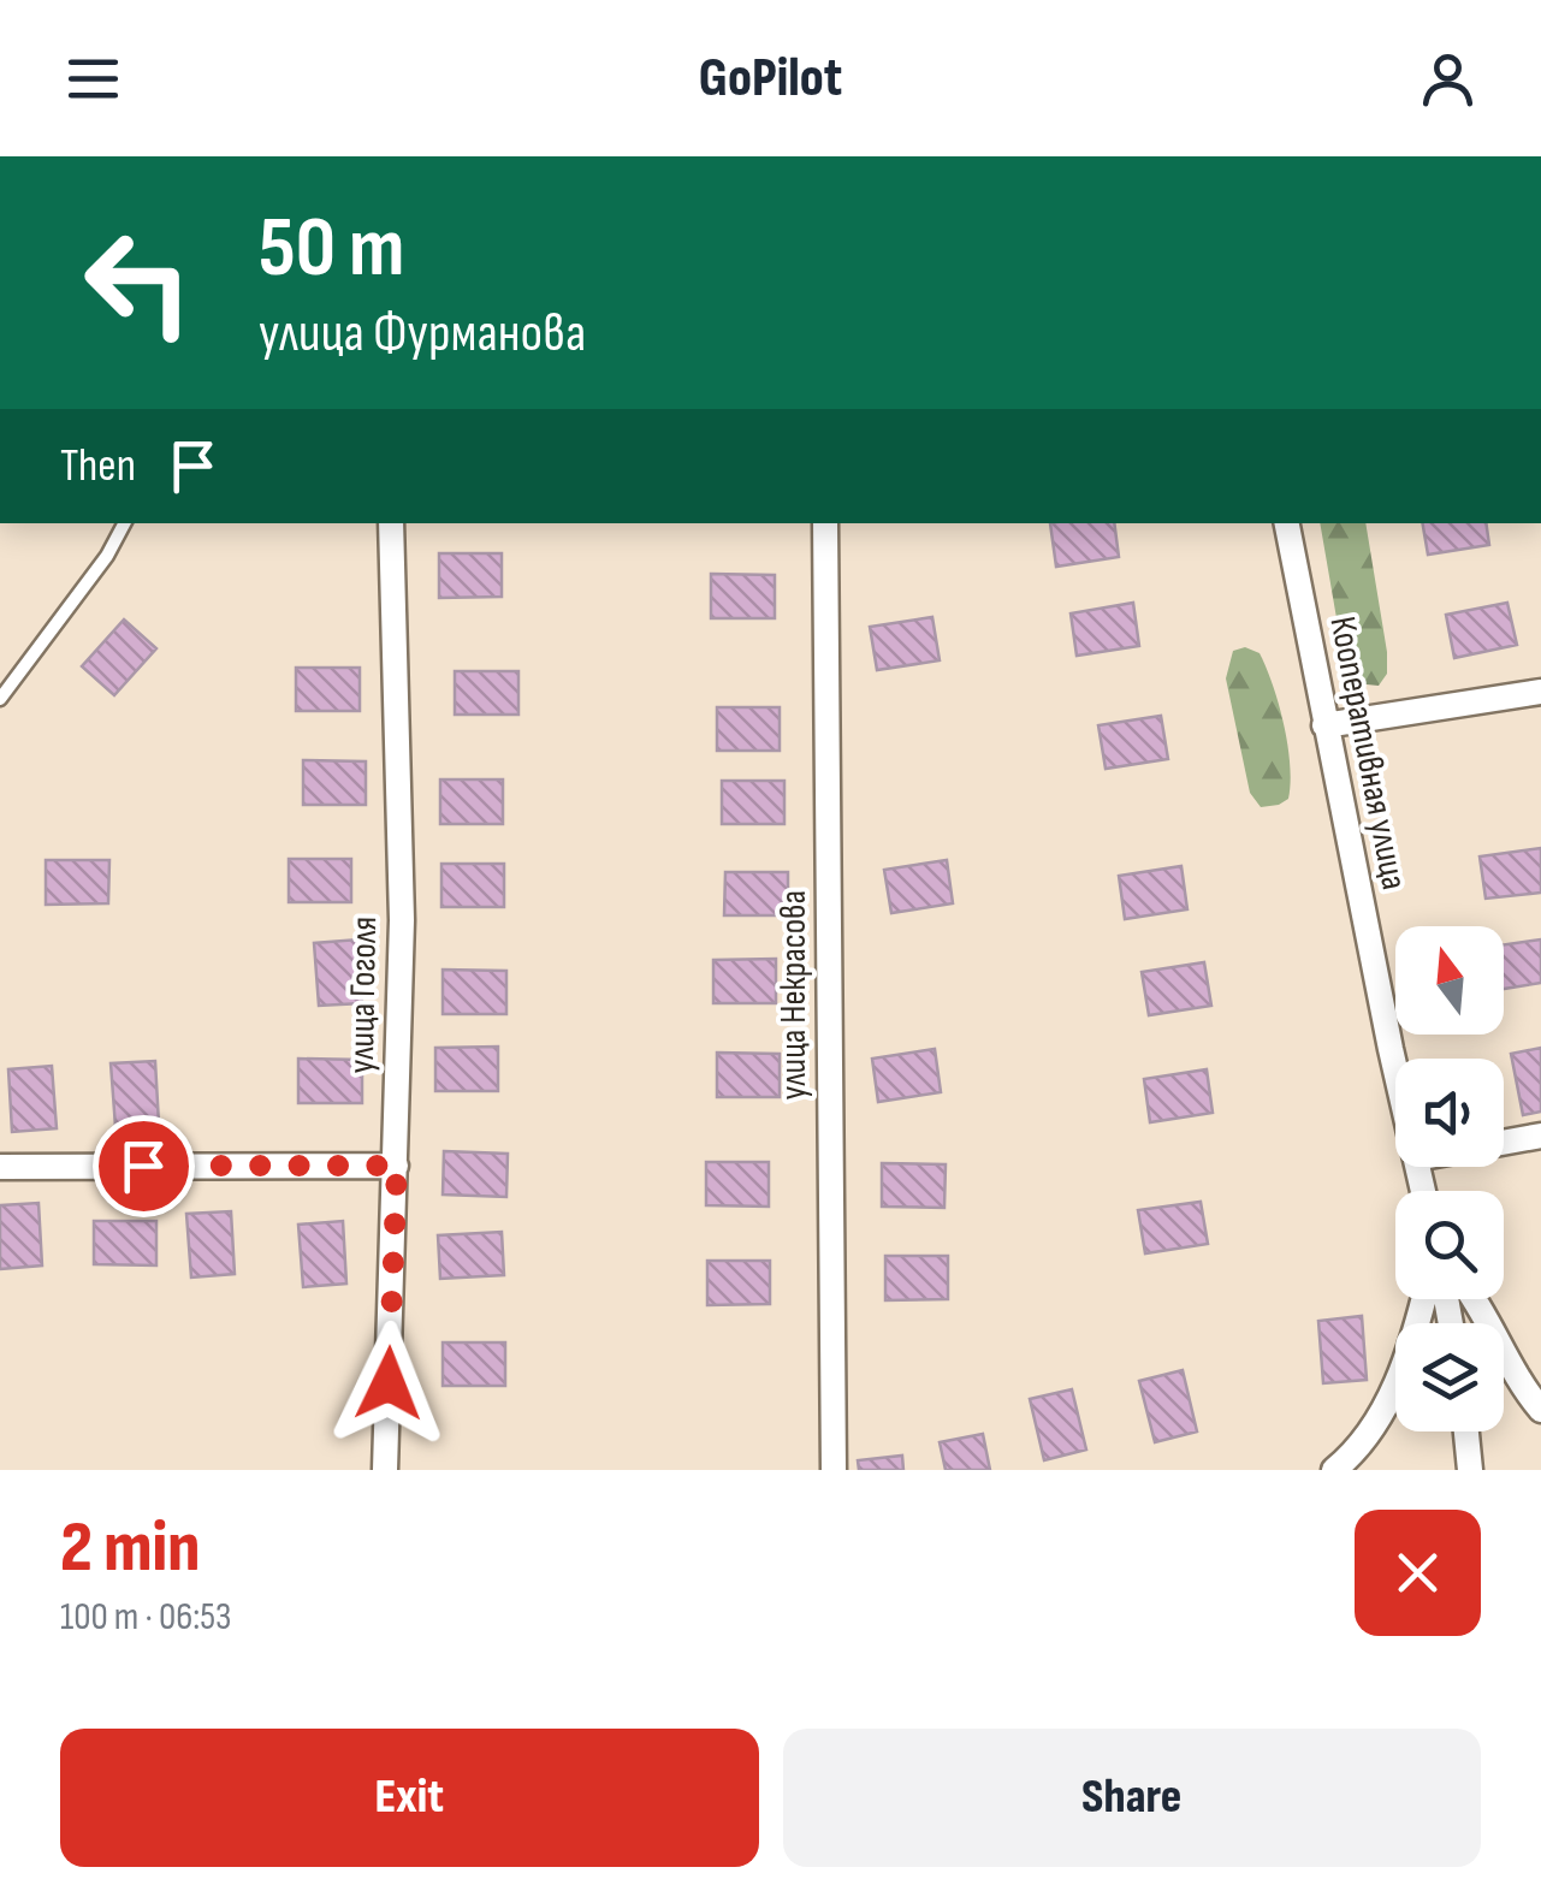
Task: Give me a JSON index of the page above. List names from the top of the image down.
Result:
{
  "streets": {
    "street": ["Кооперативная улица", "улица Гоголя", "улица Некрасова"]
  },
  "north": "top",
  "page": {
    "header": "GoPilot",
    "turn": ["50 m", "улица Фурманова"],
    "then": "Then",
    "heading": ["2 min", "100 m · 06:53"],
    "buttons": ["Exit", "Share"]
  }
}
